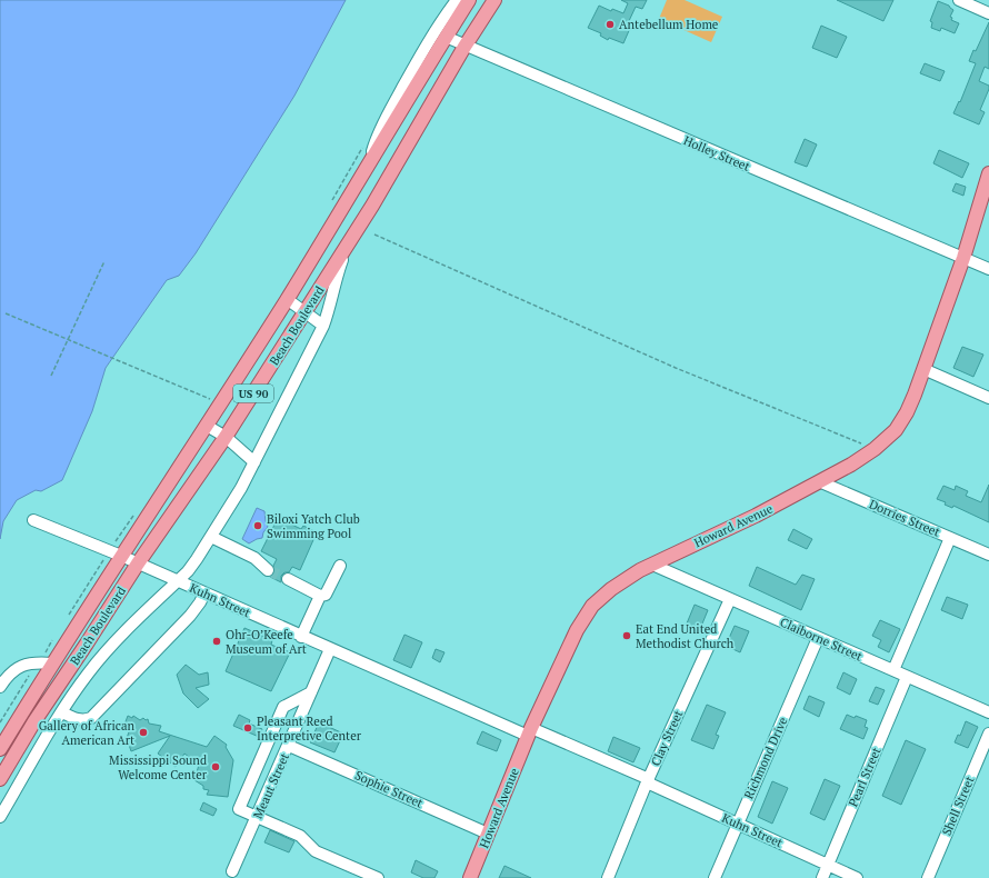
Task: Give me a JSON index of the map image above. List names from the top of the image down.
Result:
{
  "streets": {
    "main road": ["Beach Boulevard", "US 90", "Howard Avenue"],
    "street": [
      "Holley Street",
      "Dorries Street",
      "Kuhn Street",
      "Claiborne Street",
      "Clay Street",
      "Richmond Drive",
      "Pearl Street",
      "Meaut Street",
      "Sophie Street",
      "Shell Street"
    ]
  },
  "crossings": [
    ["Holley Street", "Beach Boulevard"],
    ["Holley Street", "Howard Avenue"],
    ["Beach Boulevard", "Kuhn Street"],
    ["Dorries Street", "Howard Avenue"],
    ["Howard Avenue", "Kuhn Street"],
    ["Howard Avenue", "Claiborne Street"],
    ["Howard Avenue", "Sophie Street"],
    ["Kuhn Street", "Clay Street"],
    ["Kuhn Street", "Richmond Drive"],
    ["Kuhn Street", "Pearl Street"],
    ["Kuhn Street", "Meaut Street"],
    ["Claiborne Street", "Clay Street"],
    ["Claiborne Street", "Richmond Drive"],
    ["Claiborne Street", "Pearl Street"],
    ["Meaut Street", "Sophie Street"]
  ],
  "places": [
    "Antebellum Home",
    "Biloxi Yatch Club Swimming Pool",
    "Eat End United Methodist Church",
    "Ohr-O’Keefe Museum of Art",
    "Pleasant Reed Interpretive Center",
    "Gallery of African American Art",
    "Mississippi Sound Welcome Center"
  ]
}
